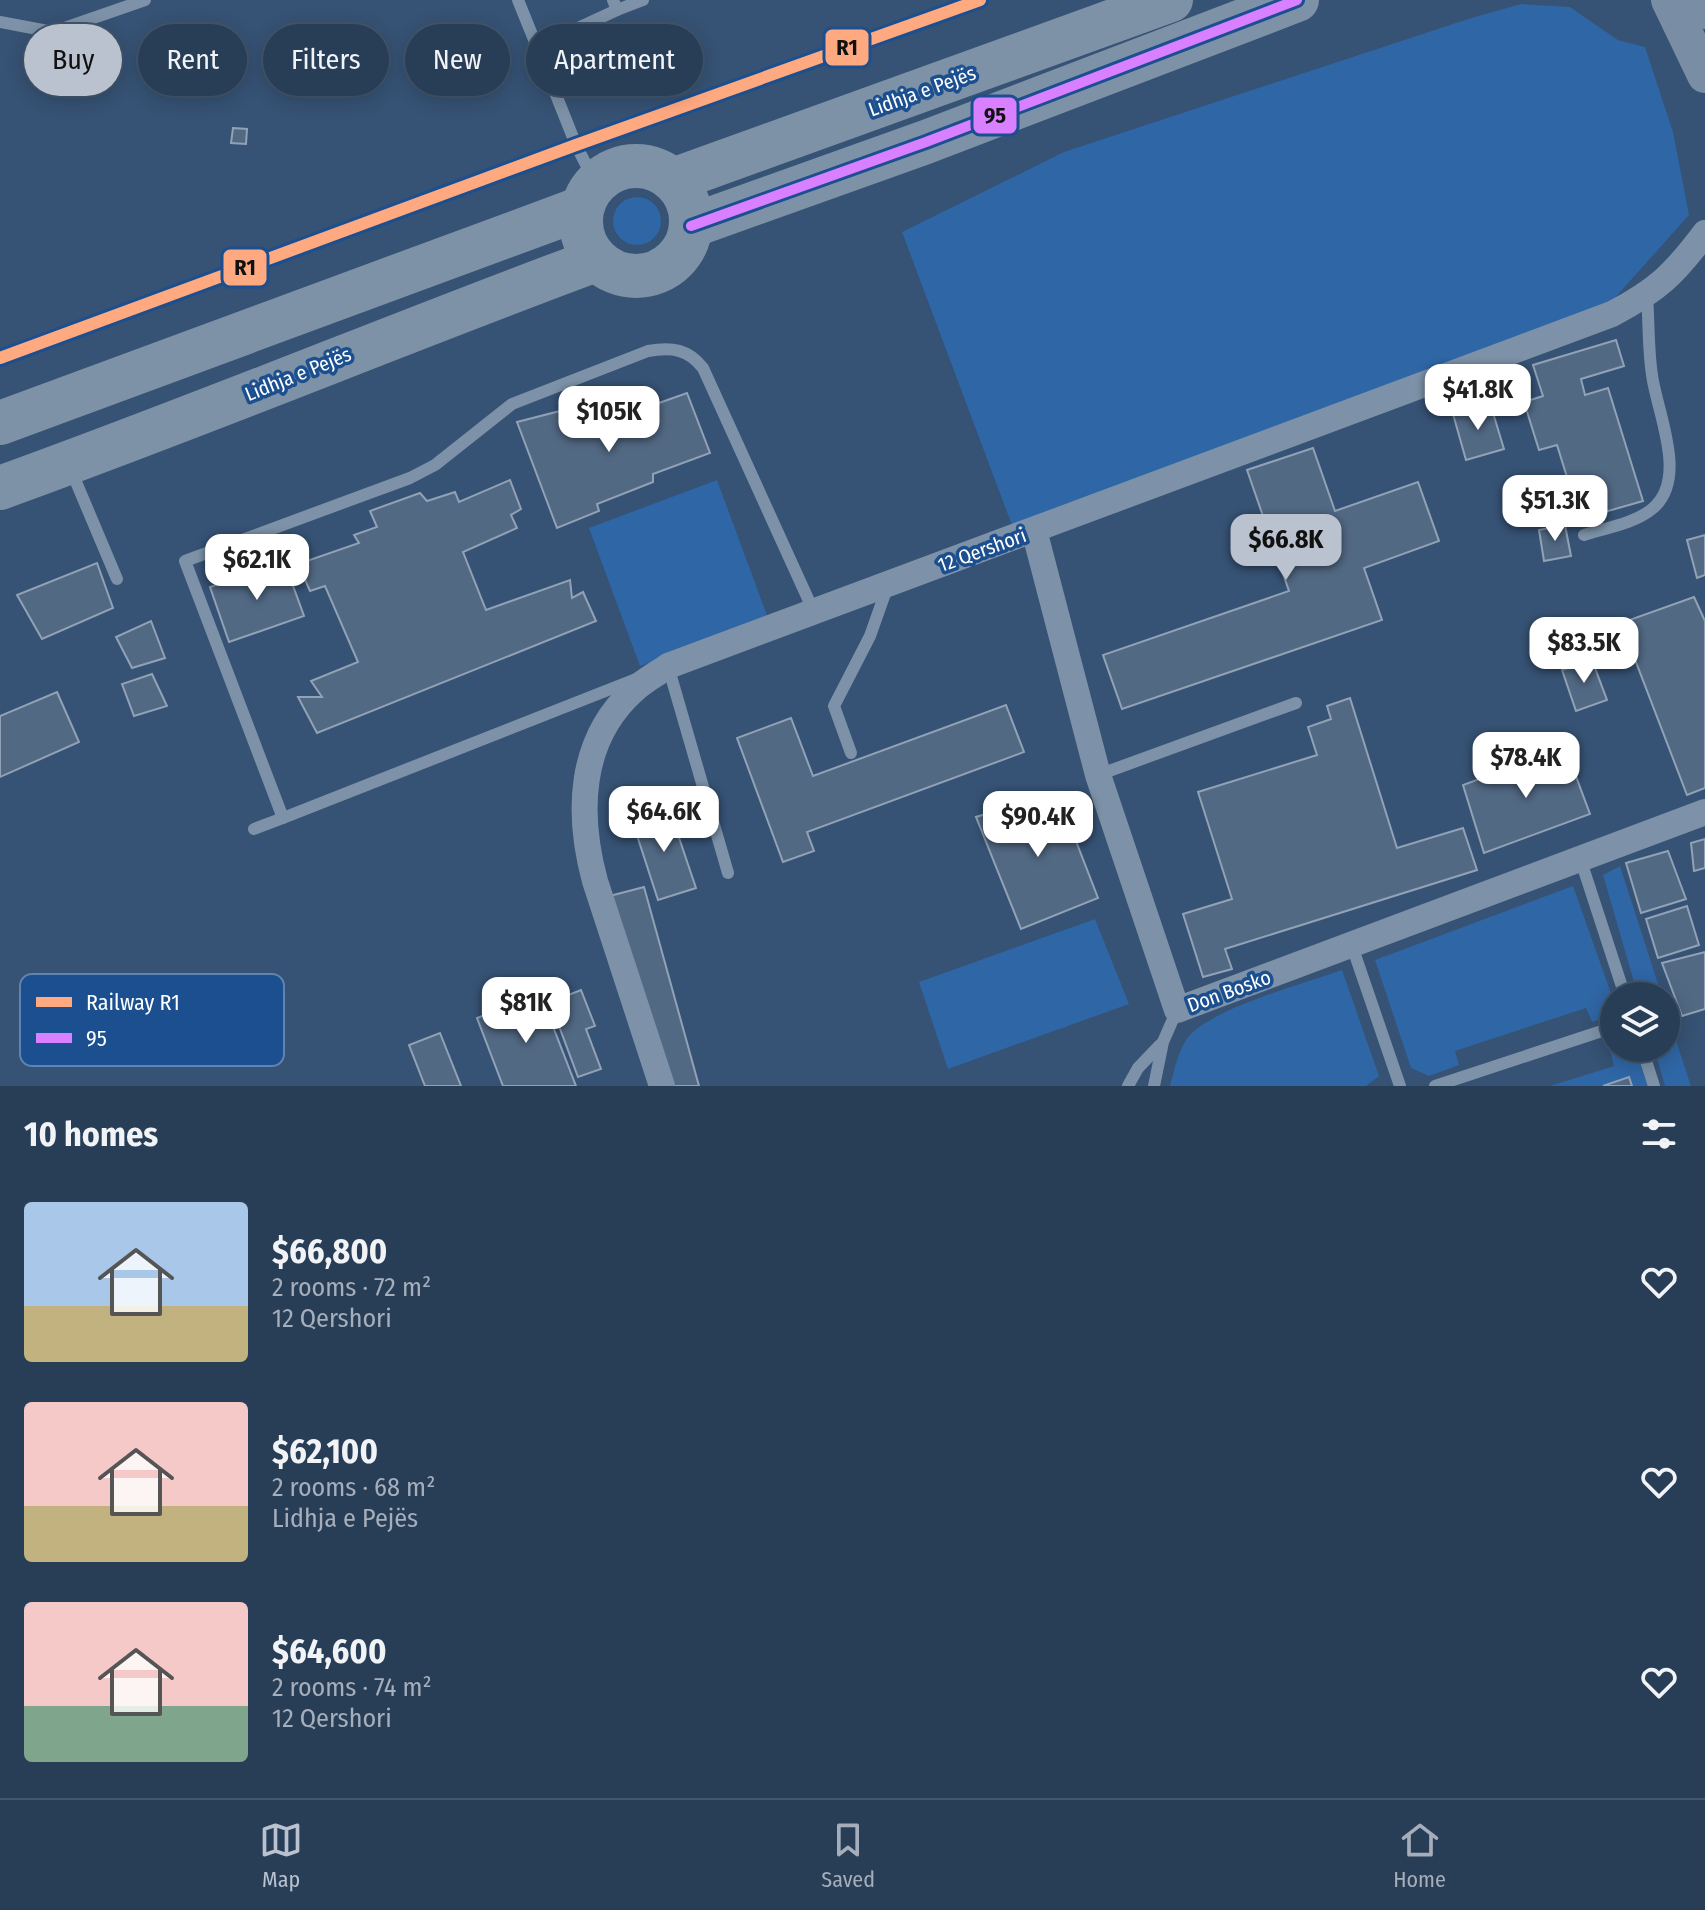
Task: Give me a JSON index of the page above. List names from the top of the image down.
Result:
{
  "streets": {
    "highway": ["Lidhja e Pejës"],
    "street": ["12 Qershori", "Don Bosko"]
  },
  "crossings": [
    ["12 Qershori", "Don Bosko"]
  ],
  "lines": ["rail line R1", "transit line 95"],
  "legend": ["Railway R1", "95"],
  "page": {
    "chip": [
      "Buy",
      "Rent",
      "Filters",
      "New",
      "Apartment"
    ],
    "price": [
      "$41.8K",
      "$105K",
      "$51.3K",
      "$66.8K",
      "$62.1K",
      "$83.5K",
      "$78.4K",
      "$64.6K",
      "$90.4K",
      "$81K"
    ],
    "heading": "10 homes",
    "list": [
      {
        "name": "$66,800",
        "note": "2 rooms · 72 m² · 12 Qershori"
      },
      {
        "name": "$62,100",
        "note": "2 rooms · 68 m² · Lidhja e Pejës"
      },
      {
        "name": "$64,600",
        "note": "2 rooms · 74 m² · 12 Qershori"
      }
    ],
    "tabs": ["Map", "Saved", "Home"]
  }
}
